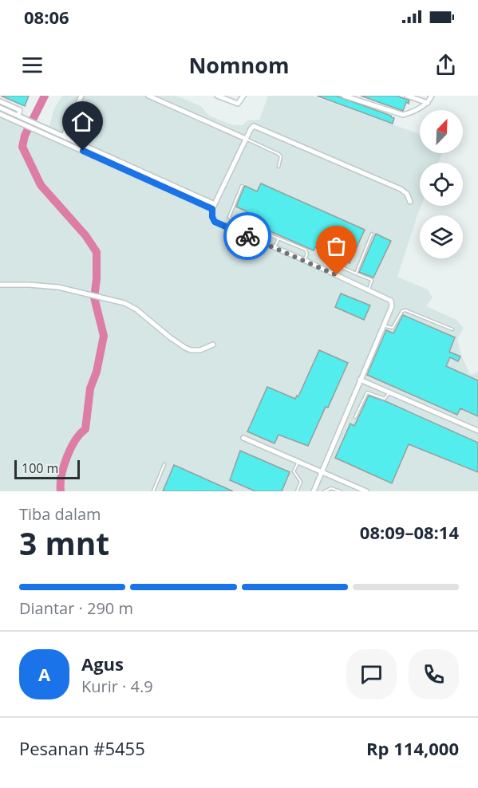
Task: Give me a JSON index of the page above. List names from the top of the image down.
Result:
{
  "scale_bar": "100 m",
  "north": "top right",
  "page": {
    "status": "08:06",
    "header": "Nomnom",
    "scale": "100 m",
    "heading": ["3 mnt", "Tiba dalam", "08:09–08:14"],
    "panel": [
      "Agus",
      "Kurir · 4.9",
      "Pesanan #5455",
      "Rp 114,000"
    ],
    "bar": "Diantar · 290 m",
    "round": "A"
  }
}
